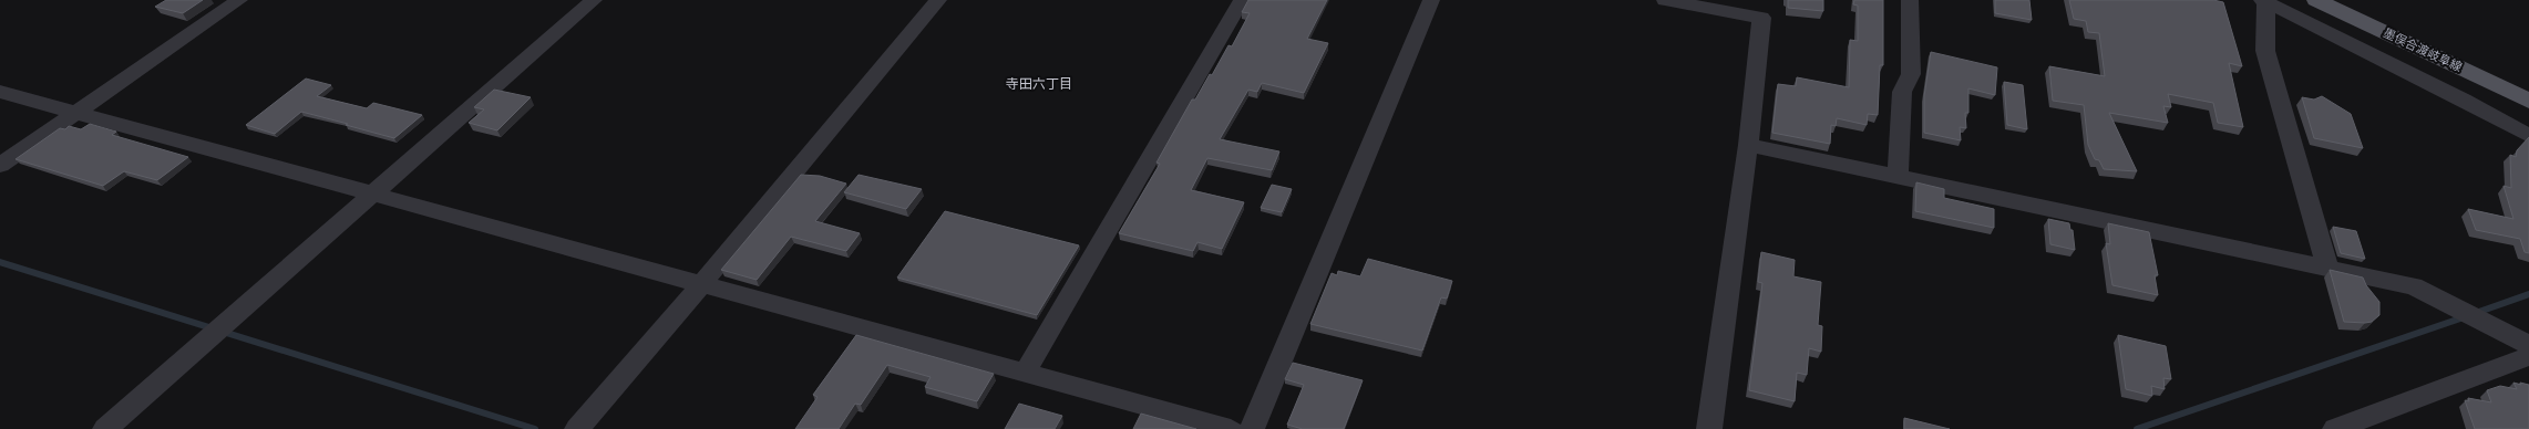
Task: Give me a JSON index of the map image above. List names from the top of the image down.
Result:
{
  "streets": {
    "main road": ["墨俣合渡岐阜線"]
  },
  "districts": ["寺田六丁目"]
}
